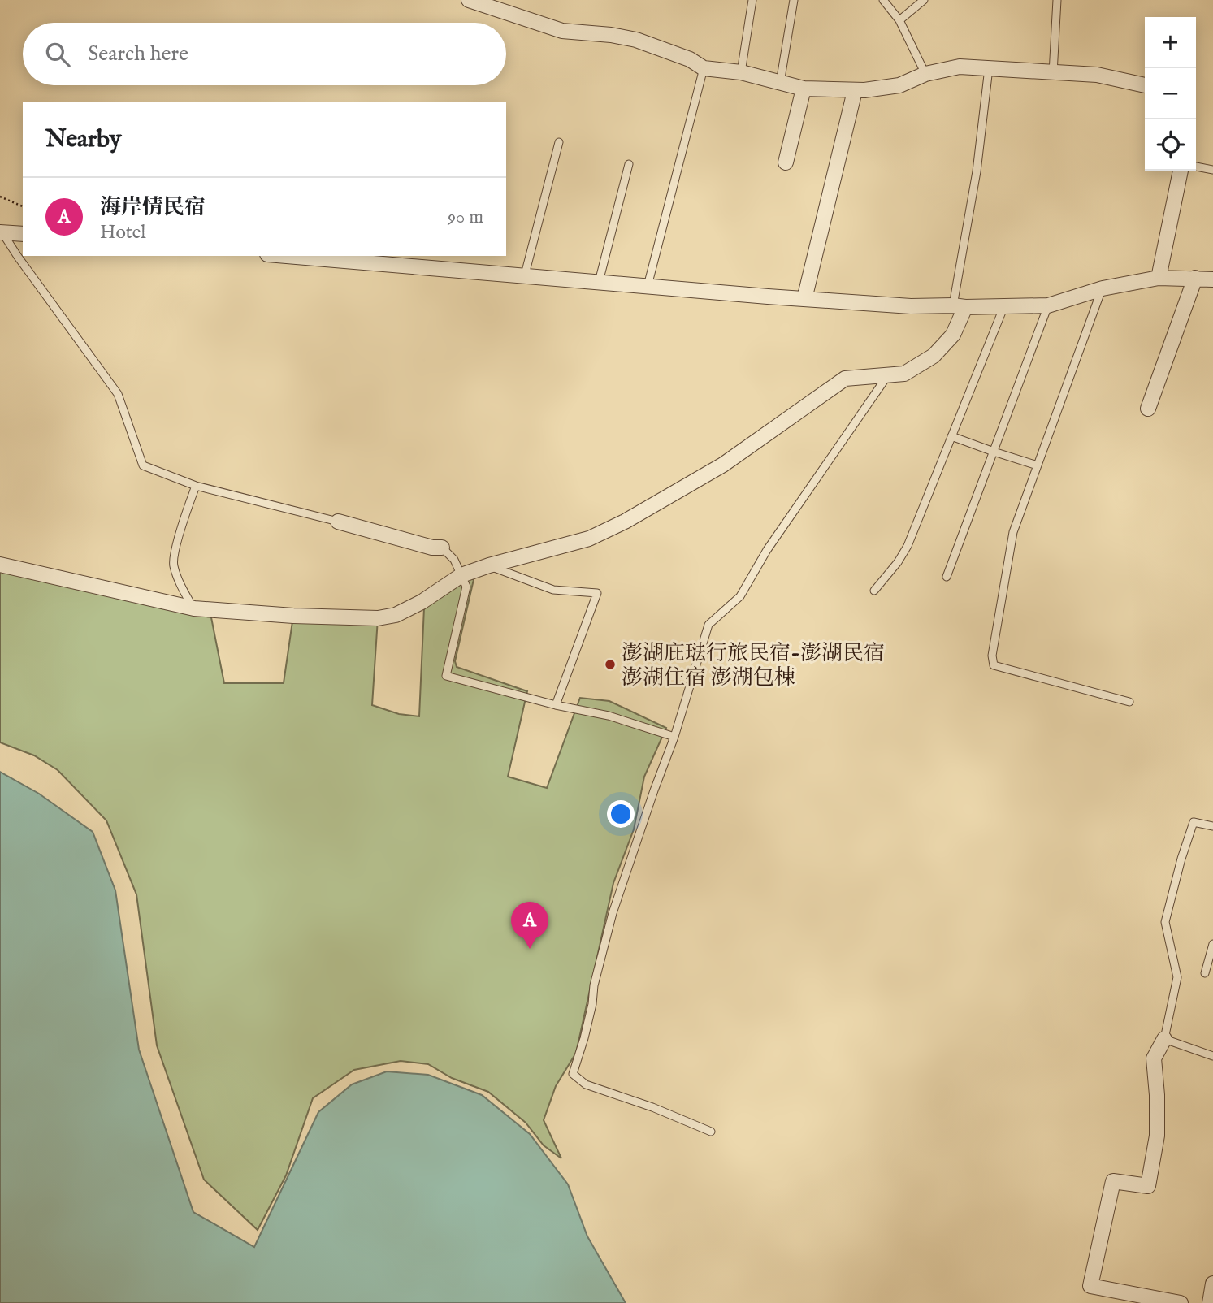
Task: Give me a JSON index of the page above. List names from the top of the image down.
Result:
{
  "places": ["澎湖庇琺行旅民宿-澎湖民宿 澎湖住宿 澎湖包棟"],
  "page": {
    "map_buttons": ["+", "−"],
    "search": "Search here",
    "heading": "Nearby",
    "list": [
      {
        "mark": "A",
        "name": "海岸情民宿",
        "note": "Hotel",
        "value": "90 m"
      }
    ],
    "pins": "A"
  }
}
